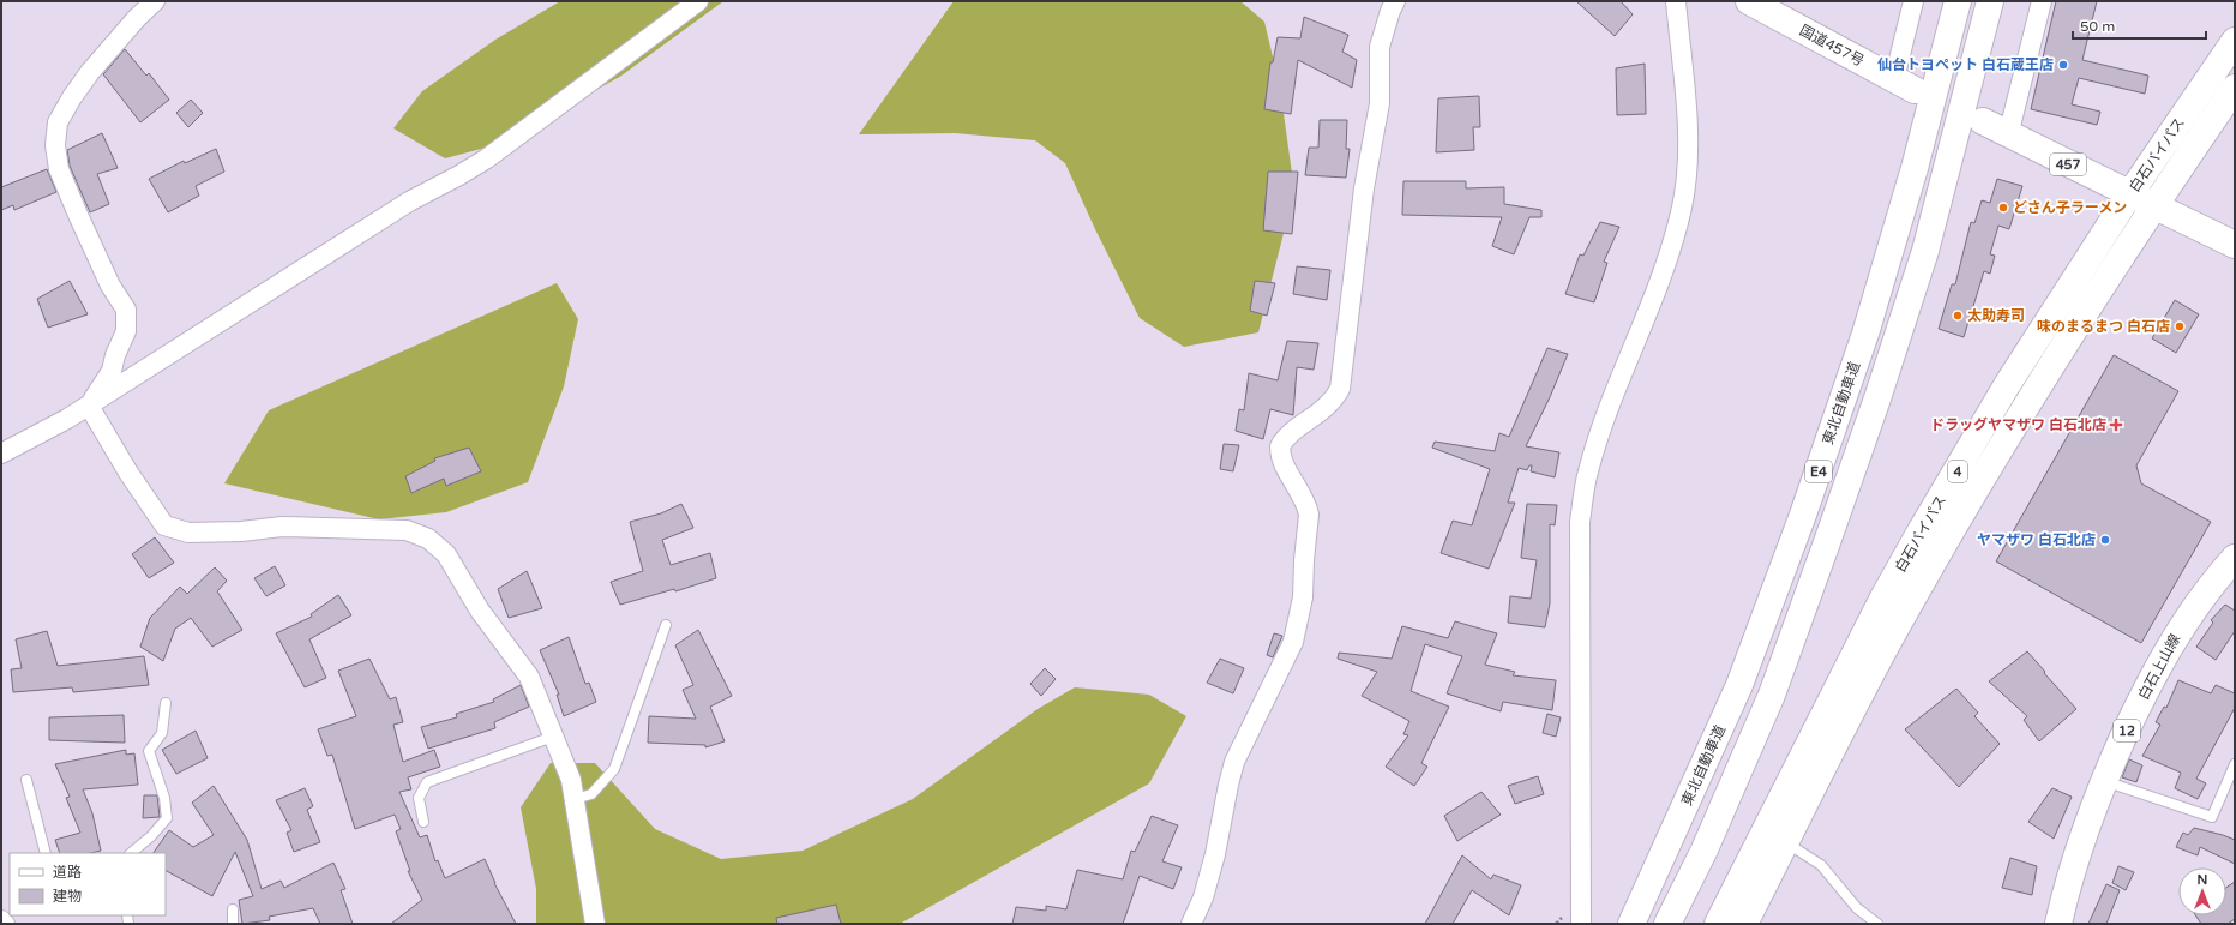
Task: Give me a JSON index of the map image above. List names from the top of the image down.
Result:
{
  "streets": {
    "main road": [
      "国道457号",
      "白石バイパス",
      "457",
      "東北自動車道",
      "E4",
      "4",
      "白石上山線",
      "12"
    ]
  },
  "crossings": [
    ["白石バイパス", "457"]
  ],
  "places": {
    "other": [
      "仙台トヨペット 白石蔵王店",
      "どさん子ラーメン",
      "太助寿司",
      "味のまるまつ 白石店",
      "ヤマザワ 白石北店"
    ],
    "health": ["ドラッグヤマザワ 白石北店"]
  },
  "legend": ["道路", "建物"],
  "scale_bar": "50 m",
  "north": "top"
}
